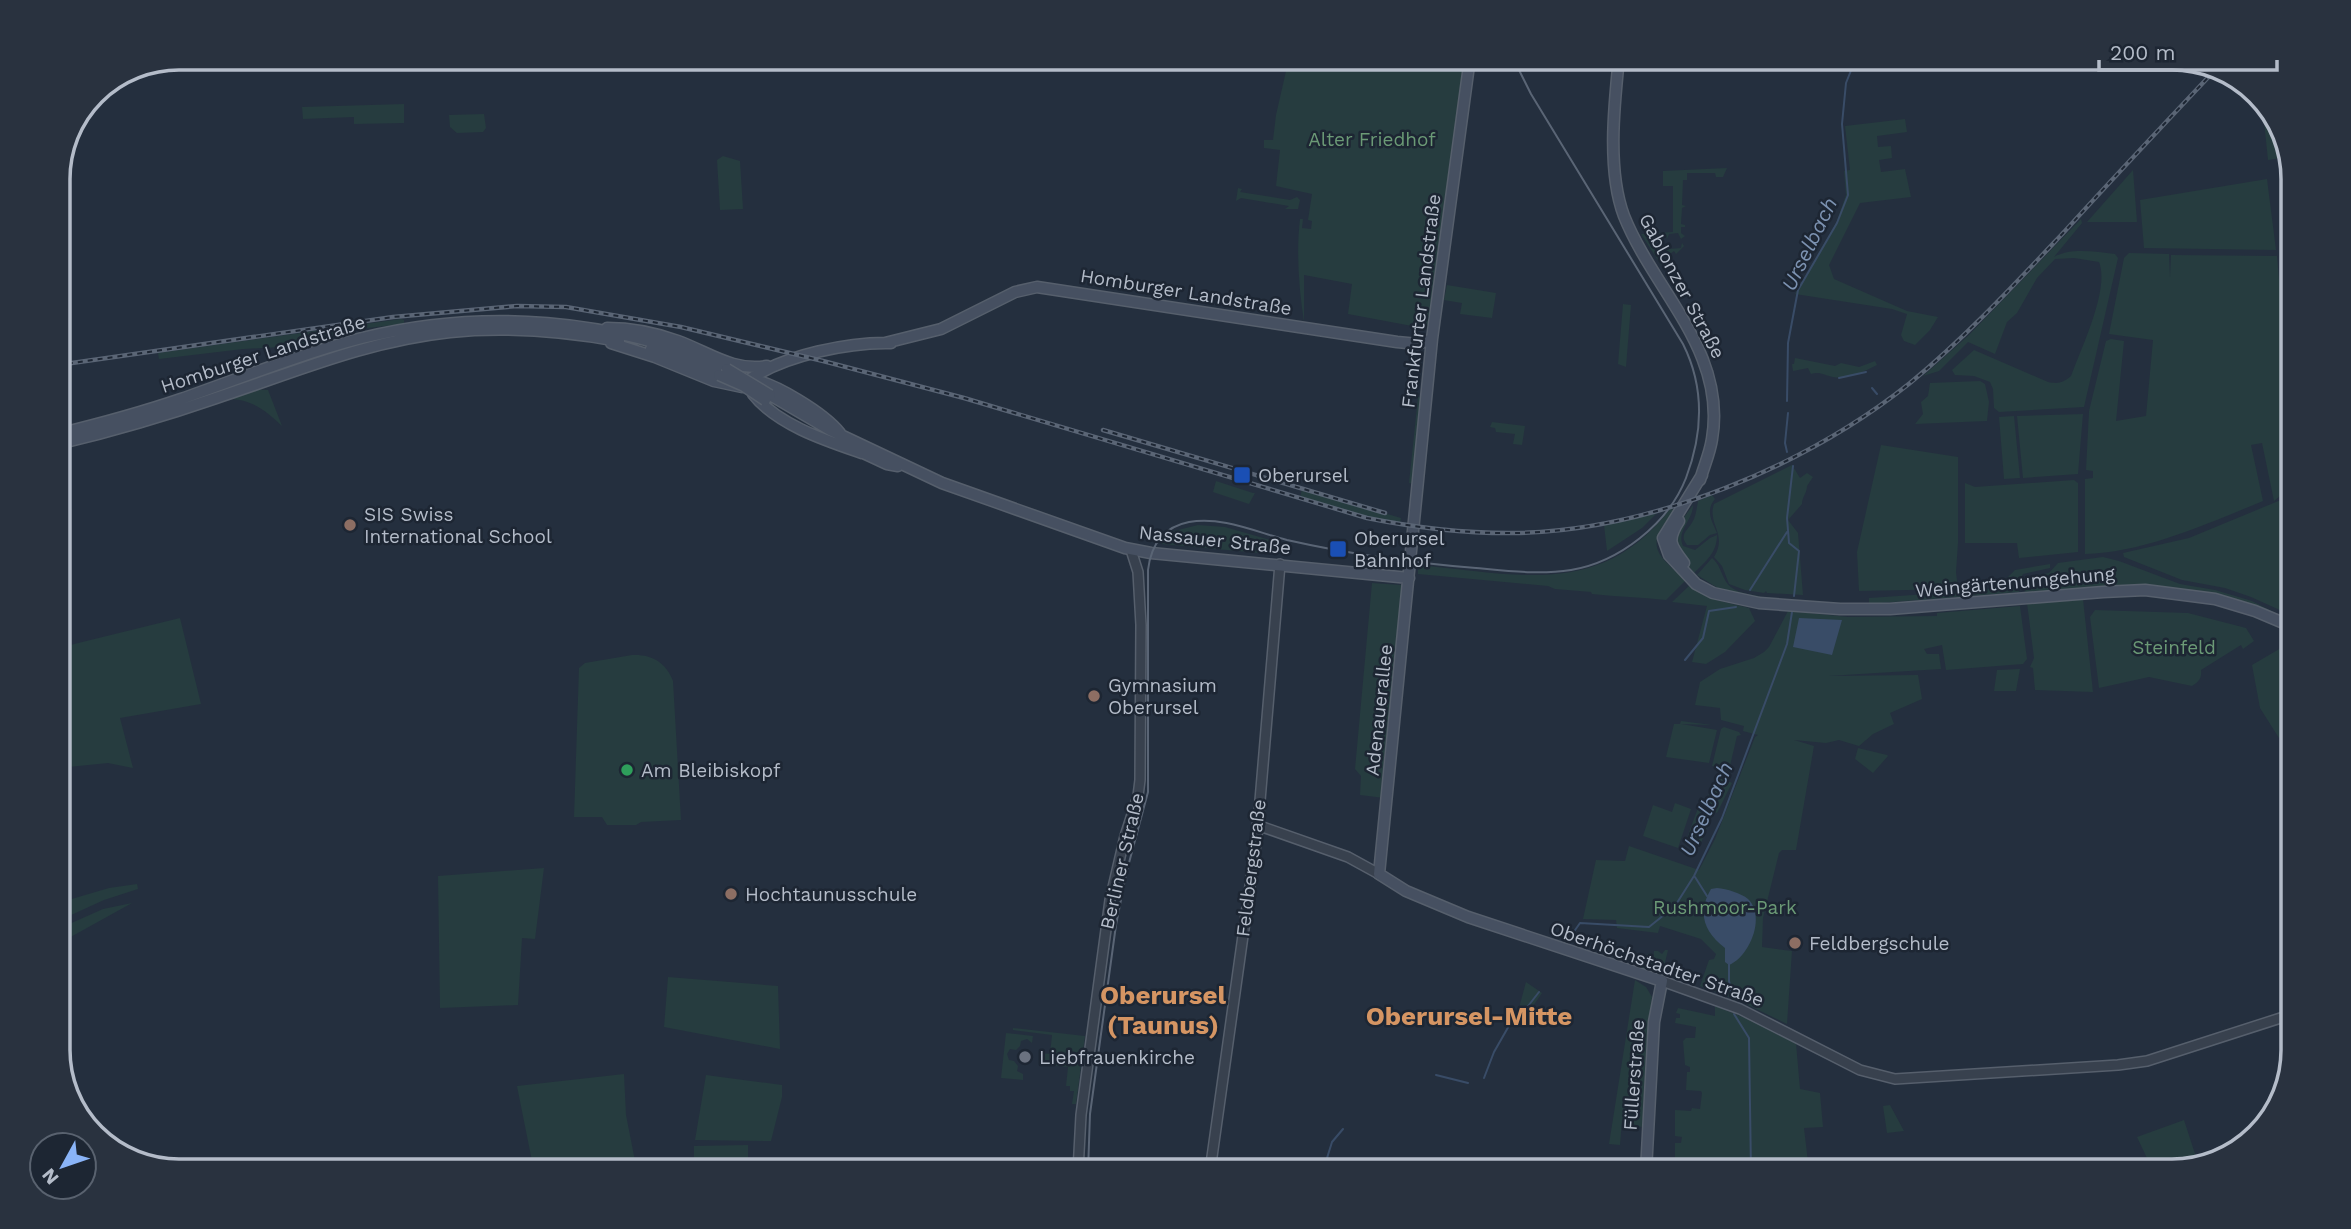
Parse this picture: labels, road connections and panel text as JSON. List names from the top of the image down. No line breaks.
{"streets":{"main road":["Gablonzer Straße","Homburger Landstraße","Frankfurter Landstraße","Nassauer Straße","Weingärtenumgehung","Adenauerallee","Oberhöchstadter Straße","Füllerstraße"],"street":["Berliner Straße","Feldbergstraße"]},"crossings":[["Gablonzer Straße","Weingärtenumgehung"],["Homburger Landstraße","Frankfurter Landstraße"],["Homburger Landstraße","Nassauer Straße"],["Frankfurter Landstraße","Adenauerallee"],["Nassauer Straße","Adenauerallee"],["Nassauer Straße","Berliner Straße"],["Nassauer Straße","Feldbergstraße"],["Adenauerallee","Oberhöchstadter Straße"],["Oberhöchstadter Straße","Füllerstraße"]],"districts":["Oberursel (Taunus)","Oberursel-Mitte"],"water":["Urselbach"],"parks":["Alter Friedhof","Steinfeld","Rushmoor-Park"],"places":{"transit":["Oberursel","Oberursel Bahnhof"],"other":["SIS Swiss International School","Gymnasium Oberursel","Am Bleibiskopf","Hochtaunusschule","Feldbergschule","Liebfrauenkirche"]},"scale_bar":"200 m","north":"bottom left"}
